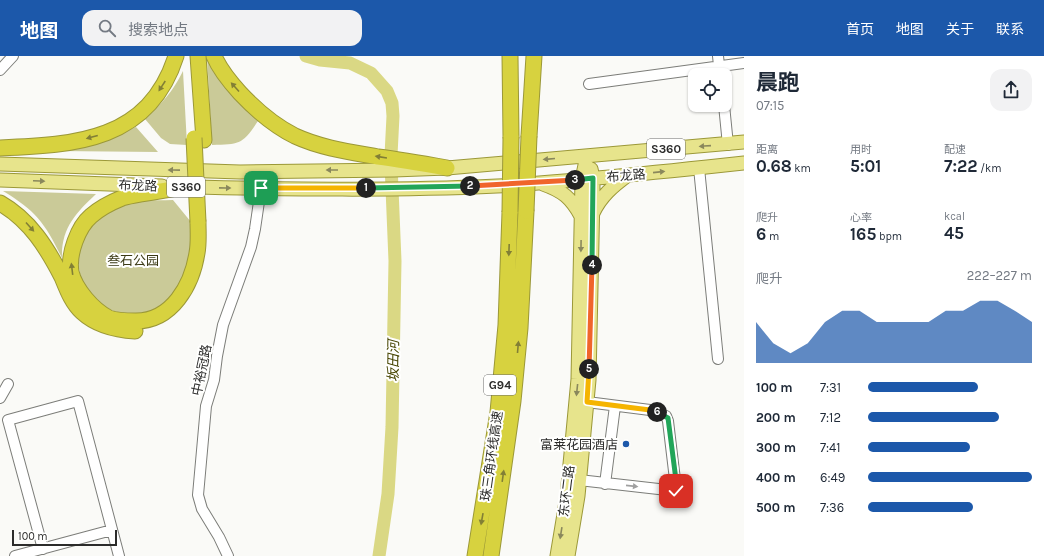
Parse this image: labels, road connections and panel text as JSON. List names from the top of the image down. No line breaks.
{"streets":{"highway":["G94","珠三角环线高速"],"main road":["S360","布龙路","东环二路"],"street":["中裕冠路"]},"crossings":[["布龙路","中裕冠路"],["布龙路","东环二路"],["G94","珠三角环线高速"]],"water":["坂田河"],"parks":["叁石公园"],"places":["富莱花园酒店"],"scale_bar":"100 m","page":{"header":"地图","search":"搜索地点","nav":["首页","地图","关于","联系"],"heading":["晨跑","07:15"],"stats":[["距离","0.68 km"],["用时","5:01"],["配速","7:22 /km"],["爬升","6 m"],["心率","165 bpm"],["kcal","45"]],"pins":["3","2","1","4","5","6"],"chart":["爬升","222–227 m"],"list":[{"name":"100 m","note":"7:31"},{"name":"200 m","note":"7:12"},{"name":"300 m","note":"7:41"},{"name":"400 m","note":"6:49"},{"name":"500 m","note":"7:36"}],"scale":"100 m"}}
